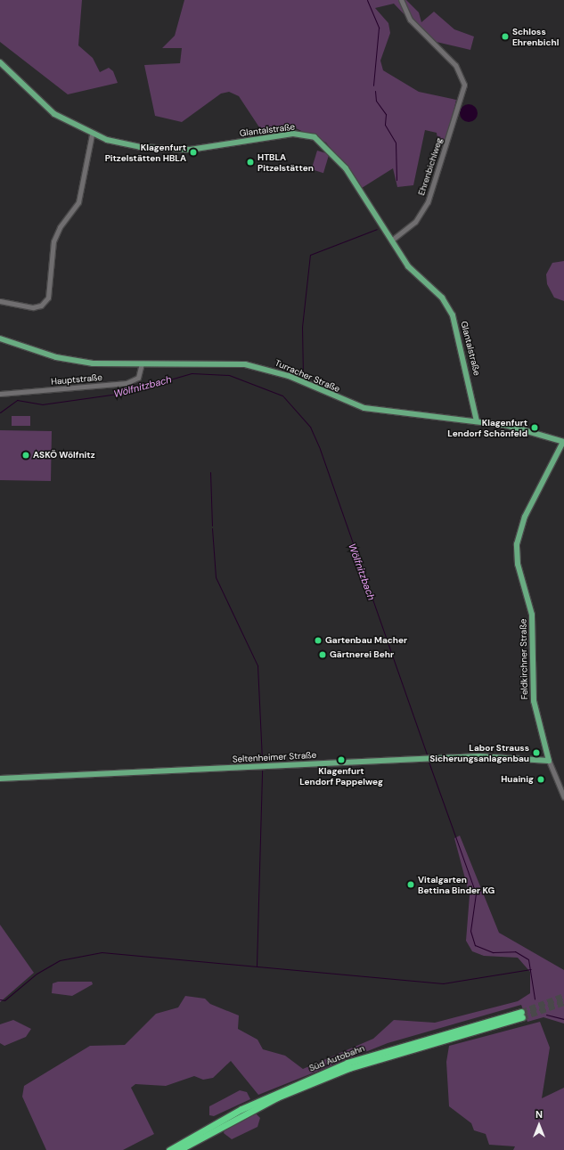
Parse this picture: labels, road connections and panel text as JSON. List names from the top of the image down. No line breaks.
{"streets":{"highway":["Süd Autobahn"],"main road":["Glantalstraße","Turracher Straße","Feldkirchner Straße","Seltenheimer Straße"],"street":["Ehrenbichlweg","Hauptstraße"]},"crossings":[["Glantalstraße","Ehrenbichlweg"],["Glantalstraße","Turracher Straße"],["Turracher Straße","Hauptstraße"],["Turracher Straße","Feldkirchner Straße"],["Feldkirchner Straße","Seltenheimer Straße"]],"water":["Wölfnitzbach"],"places":["Schloss Ehrenbichl","Klagenfurt Pitzelstätten HBLA","HTBLA Pitzelstätten","Klagenfurt Lendorf Schönfeld","ASKÖ Wölfnitz","Gartenbau Macher","Gärtnerei Behr","Labor Strauss Sicherungsanlagenbau","Klagenfurt Lendorf Pappelweg","Huainig","Vitalgarten Bettina Binder KG"],"north":"top"}
